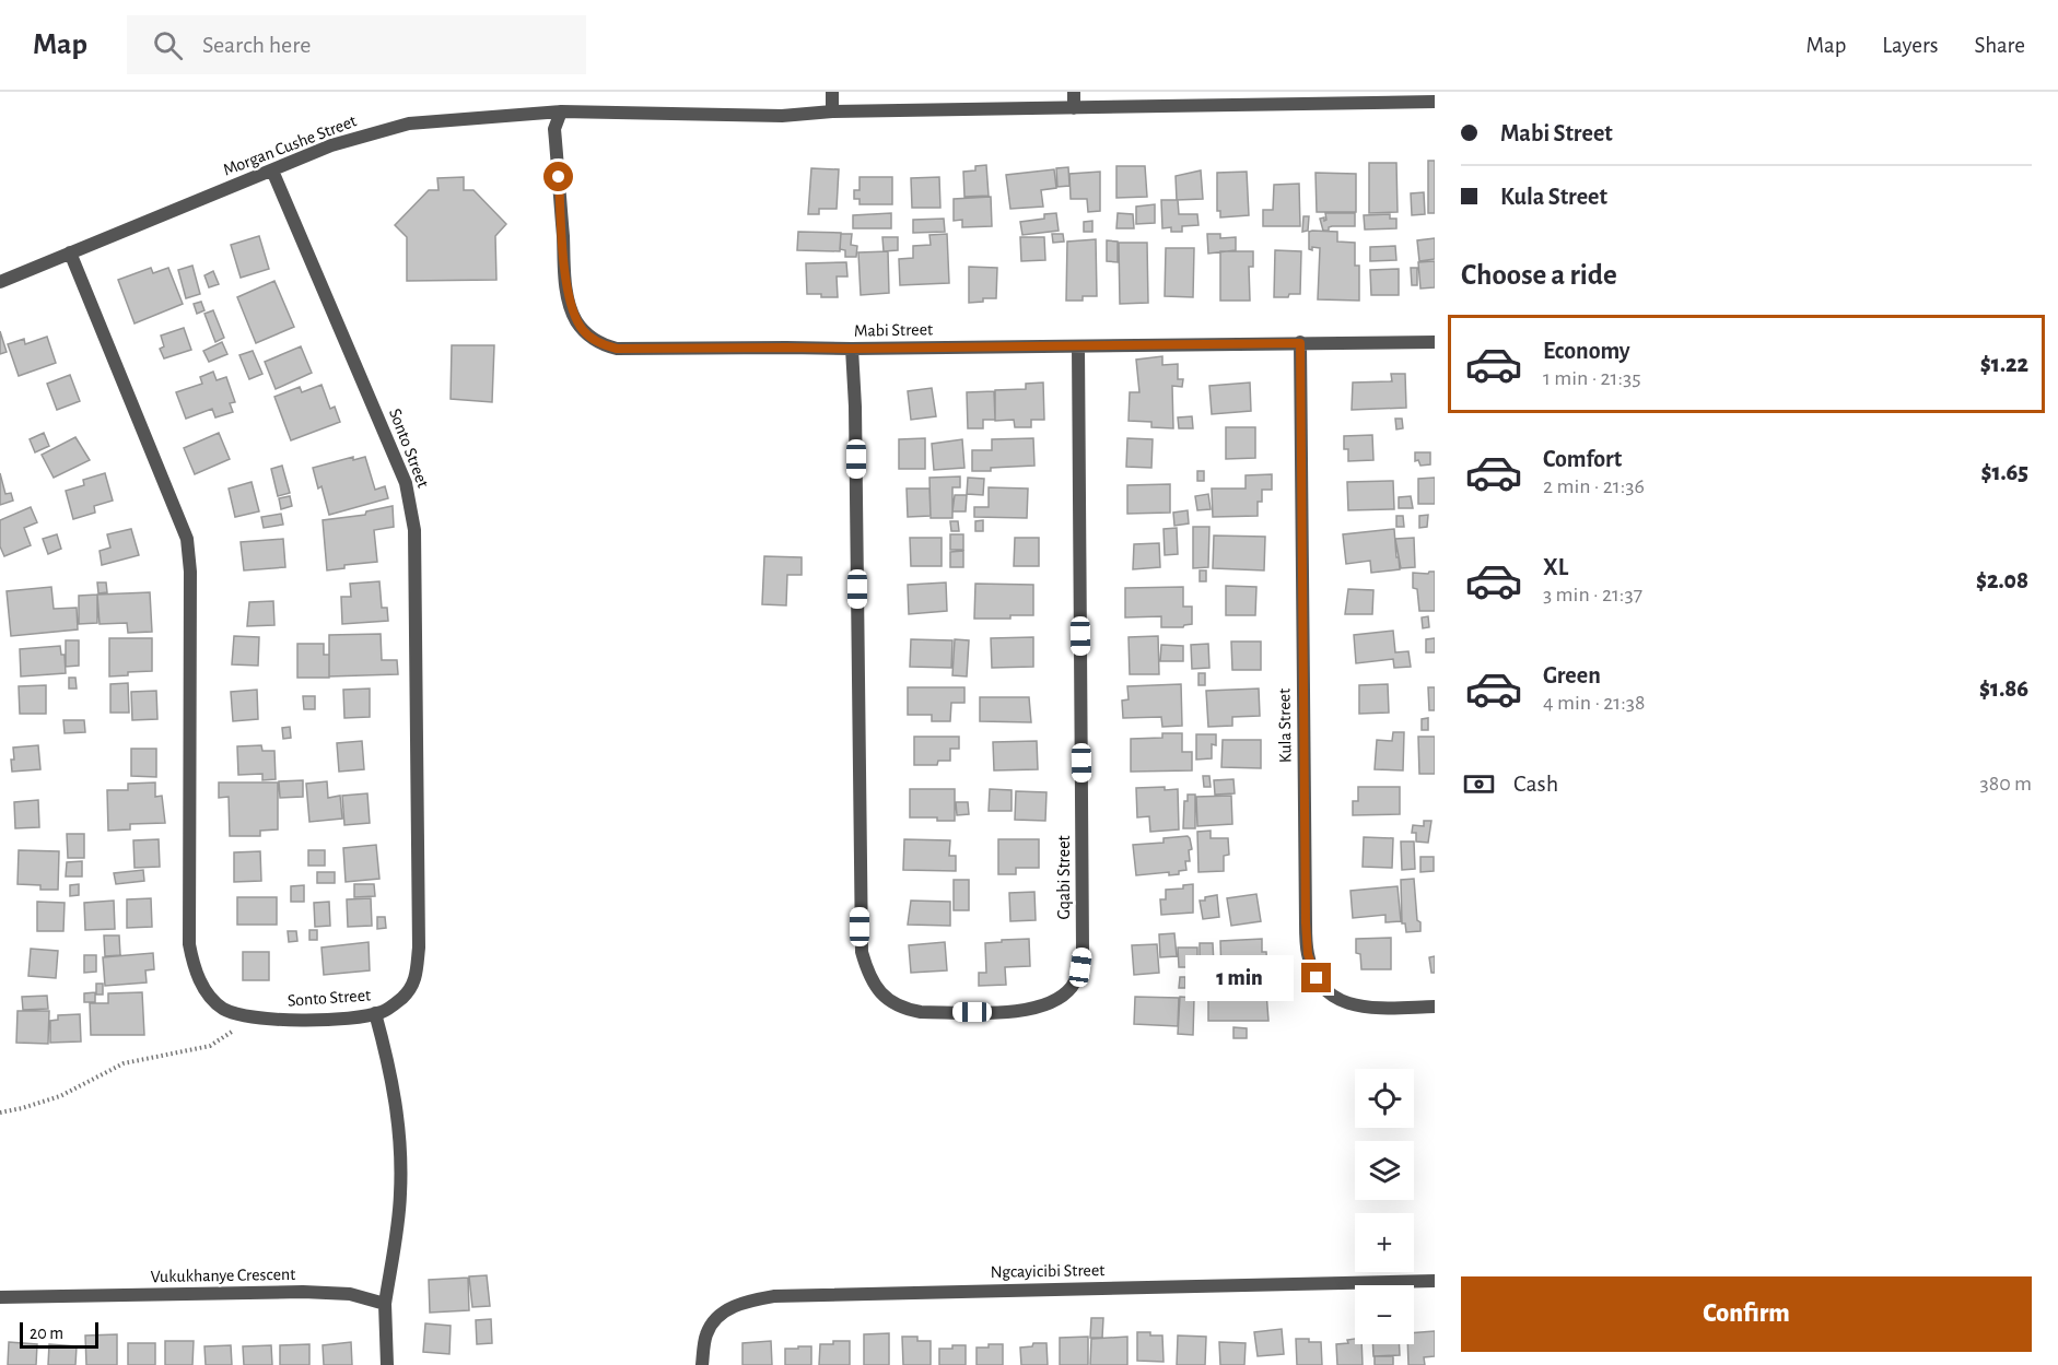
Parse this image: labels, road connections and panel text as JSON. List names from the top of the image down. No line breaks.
{"streets":{"street":["Morgan Cushe Street","Mabi Street","Sonto Street","Kula Street","Gqabi Street","Ngcayicibi Street","Vukukhanye Crescent"]},"crossings":[["Morgan Cushe Street","Mabi Street"],["Morgan Cushe Street","Sonto Street"],["Mabi Street","Kula Street"],["Mabi Street","Gqabi Street"]],"scale_bar":"20 m","page":{"header":"Map","search":"Search here","nav":["Map","Layers","Share"],"banner":["Mabi Street","Kula Street"],"heading":"Choose a ride","list":[{"name":"Economy","note":"1 min · 21:35","value":"$1.22"},{"name":"Comfort","note":"2 min · 21:36","value":"$1.65"},{"name":"XL","note":"3 min · 21:37","value":"$2.08"},{"name":"Green","note":"4 min · 21:38","value":"$1.86"}],"pay":["Cash","380 m"],"bubble":"1 min","map_buttons":["+","−"],"buttons":"Confirm","scale":"20 m"}}
